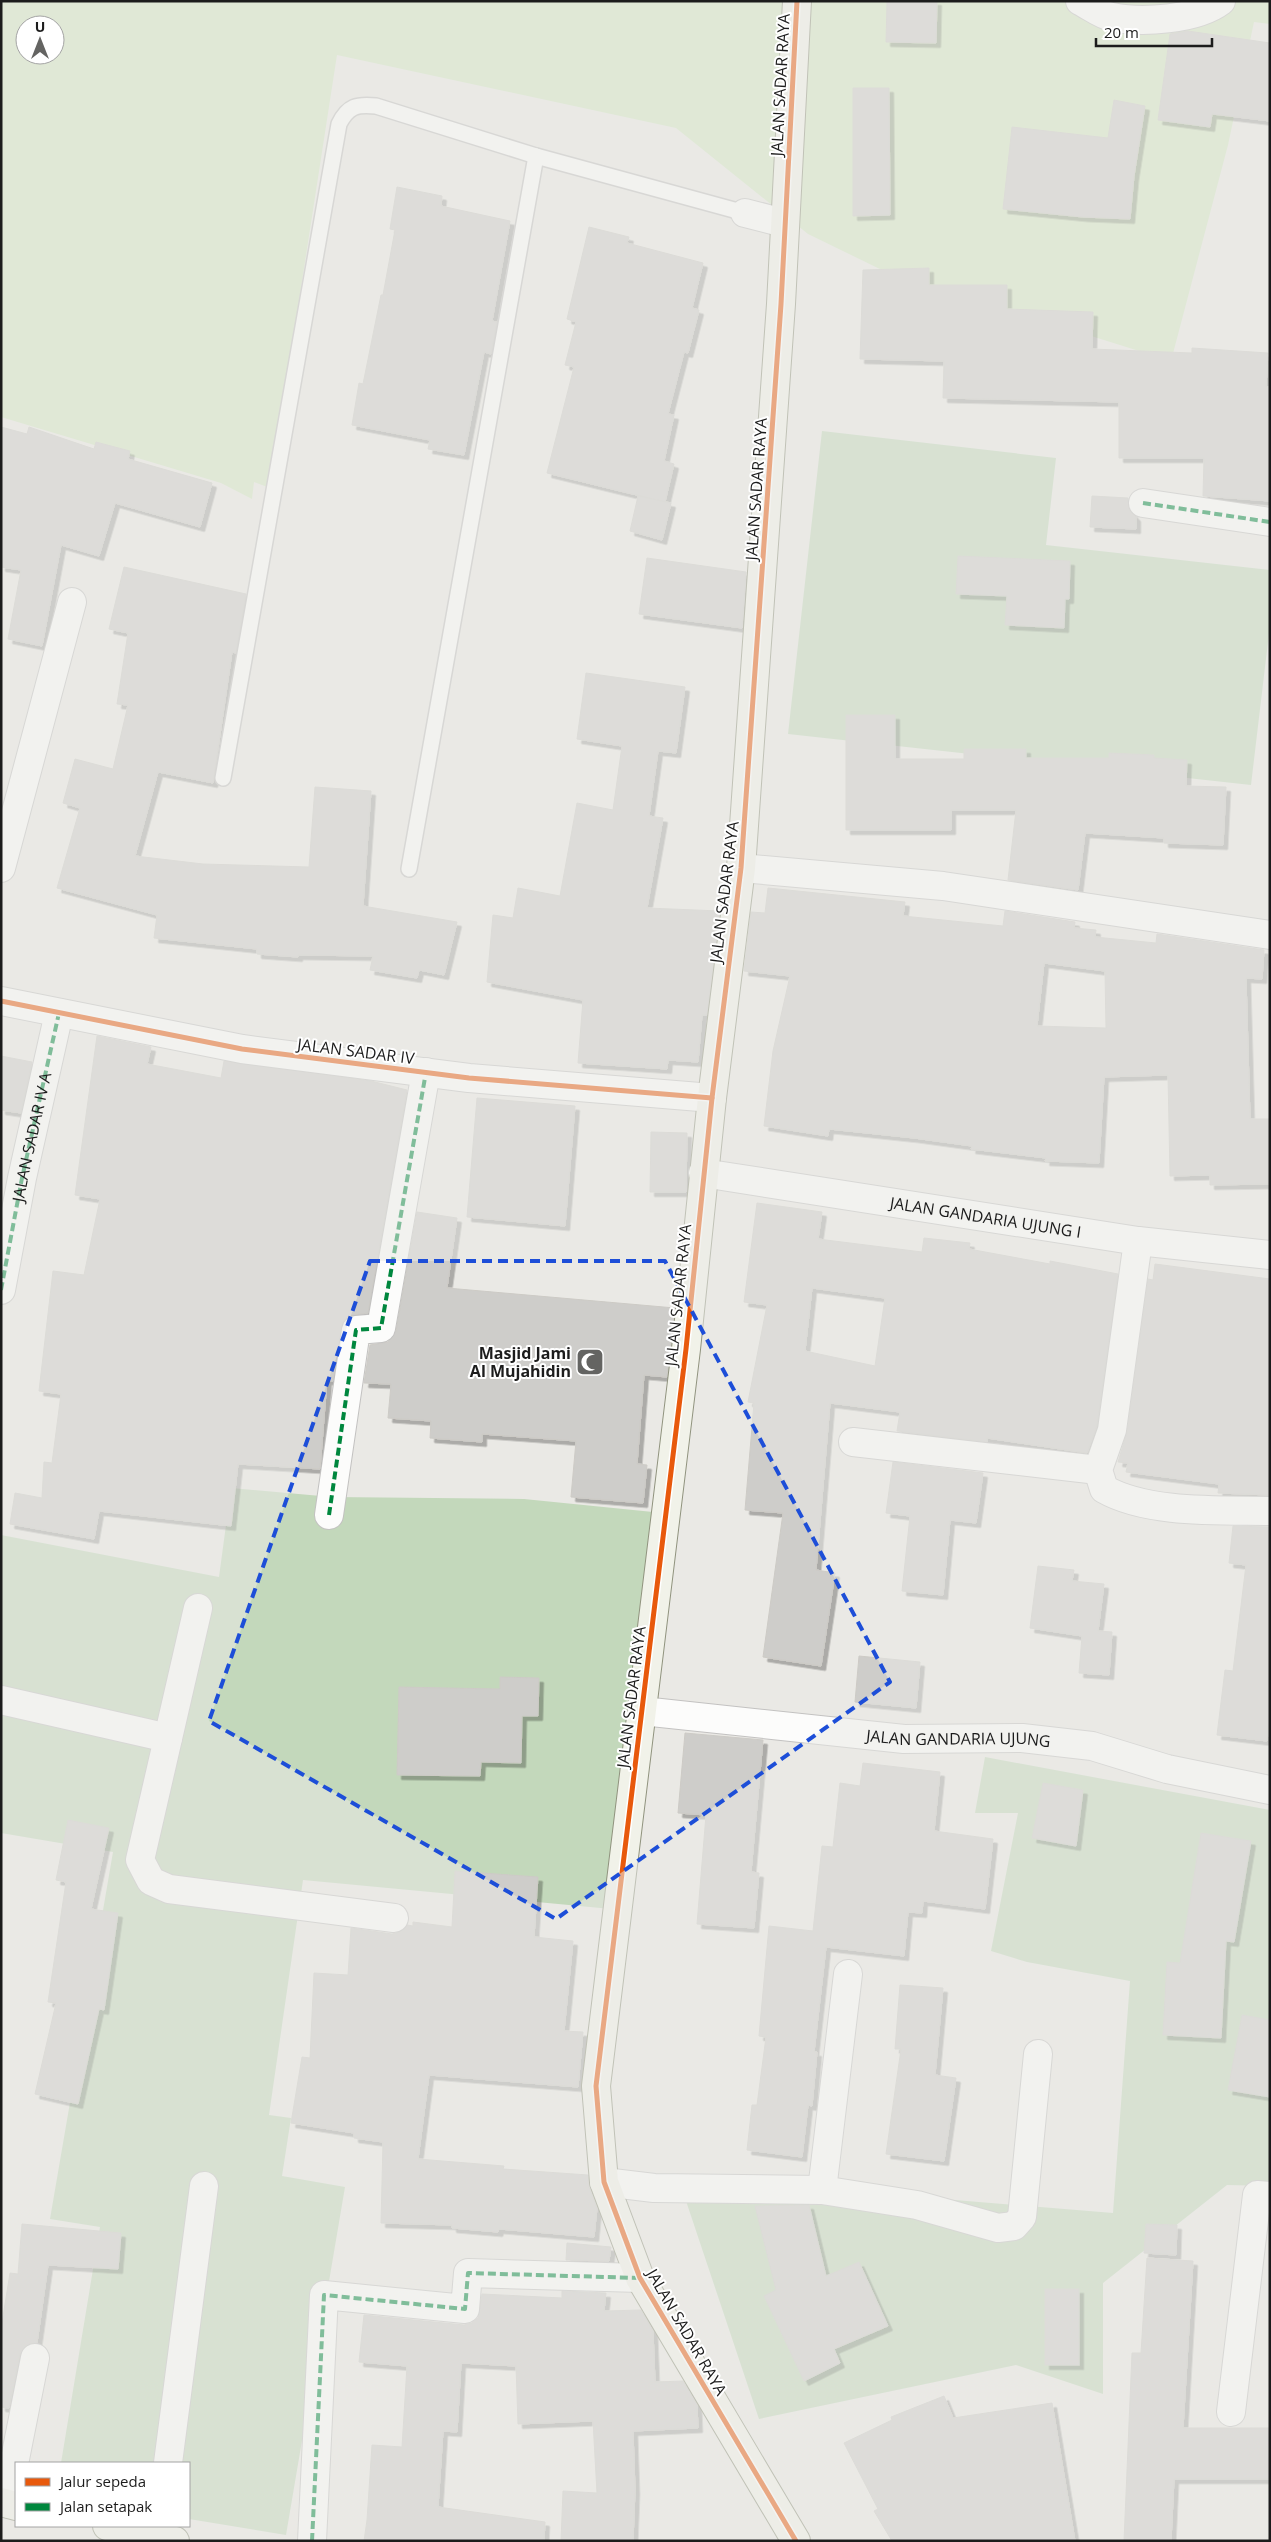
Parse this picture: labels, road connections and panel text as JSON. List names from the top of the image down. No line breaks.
{"streets":{"street":["JALAN SADAR RAYA","JALAN SADAR IV","JALAN SADAR IV A","JALAN GANDARIA UJUNG I","JALAN GANDARIA UJUNG"]},"crossings":[["JALAN SADAR RAYA","JALAN SADAR IV"],["JALAN SADAR RAYA","JALAN GANDARIA UJUNG I"],["JALAN SADAR RAYA","JALAN GANDARIA UJUNG"],["JALAN SADAR IV","JALAN SADAR IV A"]],"places":{"mosque":["Masjid Jami Al Mujahidin"]},"legend":["Jalur sepeda","Jalan setapak"],"scale_bar":"20 m","north":"top"}
